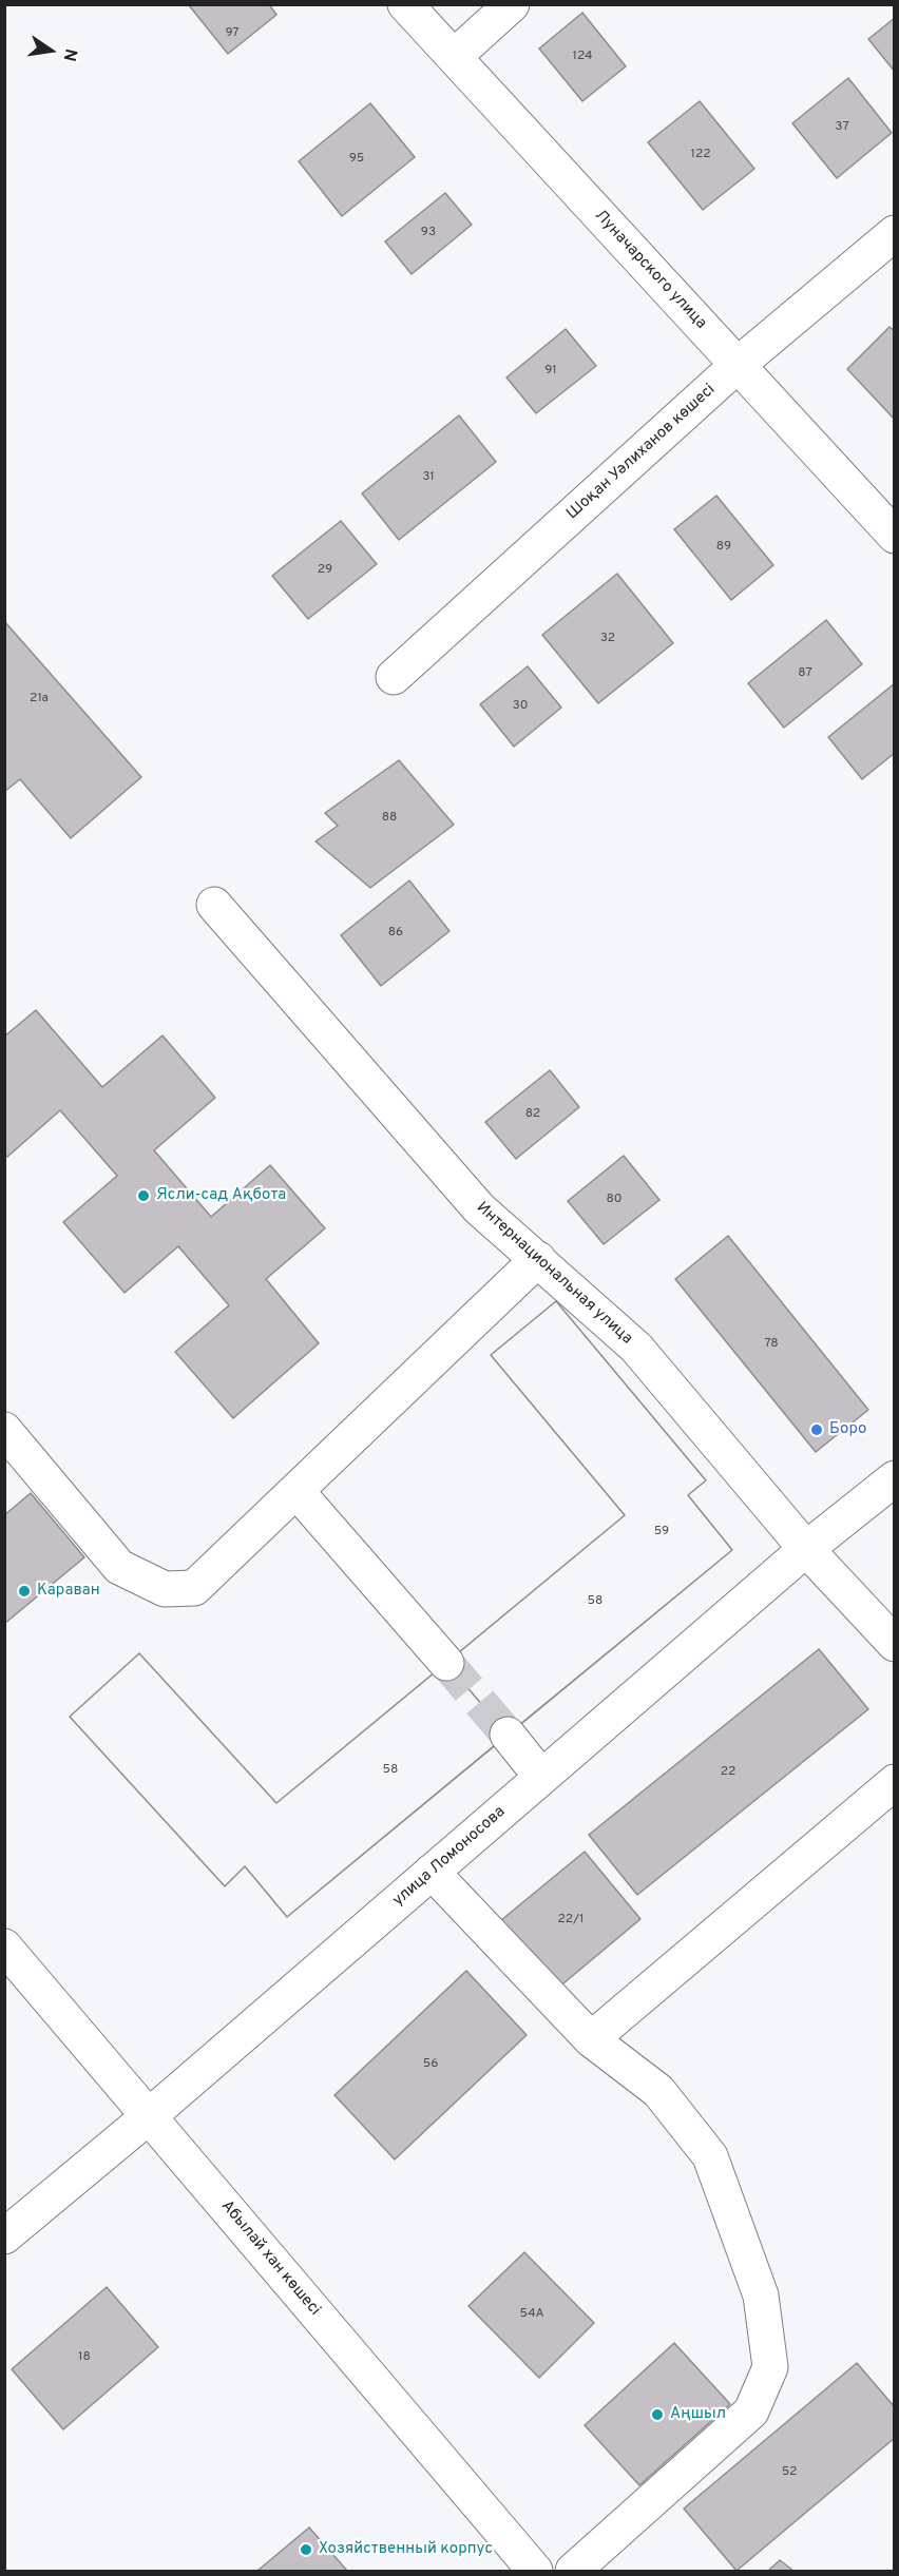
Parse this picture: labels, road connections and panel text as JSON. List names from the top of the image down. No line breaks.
{"streets":{"street":["Луначарского улица","Шоқан Уәлиханов көшесі","Интернациональная улица","улица Ломоносова","Абылай хан көшесі"]},"crossings":[["Луначарского улица","Шоқан Уәлиханов көшесі"],["Интернациональная улица","улица Ломоносова"],["улица Ломоносова","Абылай хан көшесі"]],"places":["Ясли-сад Ақбота","Боро","Караван","Аңшыл","Хозяйственный корпус"],"house_numbers":["97","124","37","122","95","93","91","31","89","29","32","87","21а","30","88","86","82","80","78","59","58","58","22","22/1","56","54А","18","52"],"north":"right"}
